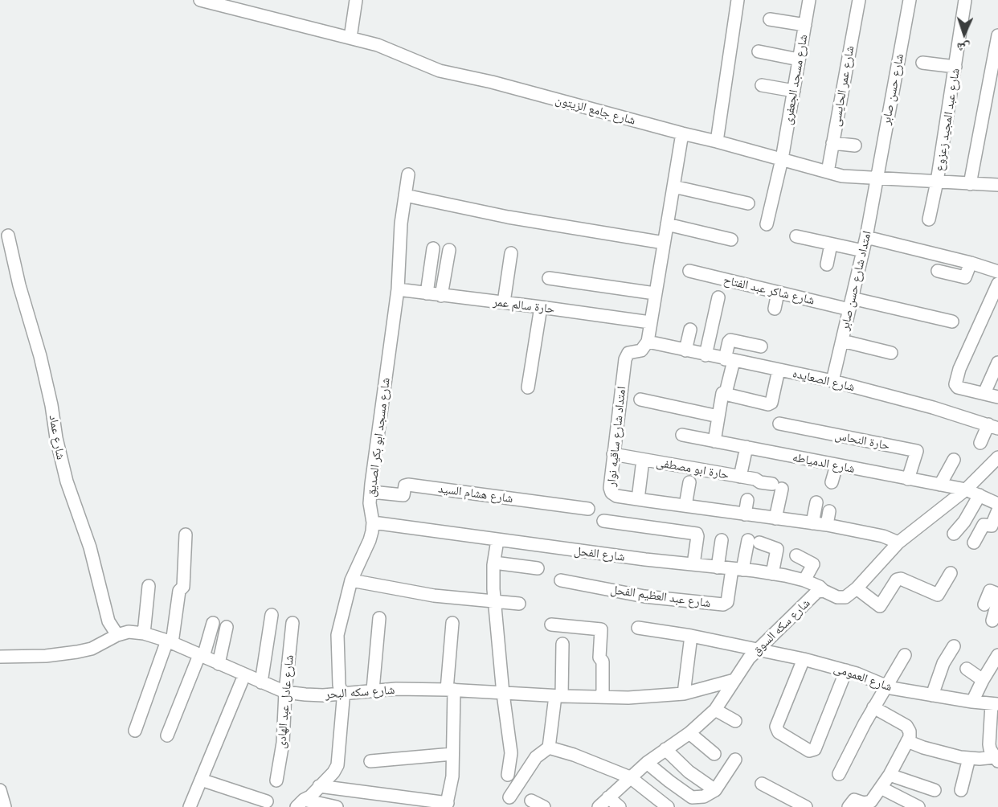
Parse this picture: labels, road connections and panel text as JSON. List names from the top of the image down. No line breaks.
{"streets":{"street":["شارع مسجد الجعفرى","شارع عمر الحايسى","شارع حسن صابر","شارع جامع الزيتون","شارع عبد المجيد زعزوع","امتداد شارع حسن صابر","شارع شاكر عبد الفتاح","حارة سالم عمر","شارع الصعايده","امتداد شارع ساقيه نوار","شارع عماد","شارع مسجد ابو بكر الصديق","حارة النحاس","شارع الدمياطه","حارة ابو مصطفى","شارع هشام السيد","شارع الفحل","شارع عبد العظيم الفحل","شارع سكه السوق","شارع العمومى","شارع سكه البحر","شارع عادل عبد الهادى"]},"crossings":[["شارع مسجد الجعفرى","شارع جامع الزيتون"],["شارع عمر الحايسى","شارع جامع الزيتون"],["شارع حسن صابر","شارع جامع الزيتون"],["شارع حسن صابر","امتداد شارع حسن صابر"],["شارع جامع الزيتون","شارع عبد المجيد زعزوع"],["شارع جامع الزيتون","امتداد شارع حسن صابر"],["امتداد شارع حسن صابر","شارع شاكر عبد الفتاح"],["امتداد شارع حسن صابر","شارع الصعايده"],["حارة سالم عمر","شارع مسجد ابو بكر الصديق"],["شارع الصعايده","امتداد شارع ساقيه نوار"],["امتداد شارع ساقيه نوار","حارة ابو مصطفى"],["شارع عماد","شارع سكه البحر"],["شارع مسجد ابو بكر الصديق","شارع هشام السيد"],["شارع مسجد ابو بكر الصديق","شارع الفحل"],["شارع مسجد ابو بكر الصديق","شارع سكه البحر"],["حارة النحاس","شارع الدمياطه"],["شارع الفحل","شارع عبد العظيم الفحل"],["شارع الفحل","شارع سكه السوق"],["شارع سكه السوق","شارع العمومى"],["شارع سكه السوق","شارع سكه البحر"],["شارع سكه البحر","شارع عادل عبد الهادى"]],"north":"bottom"}
